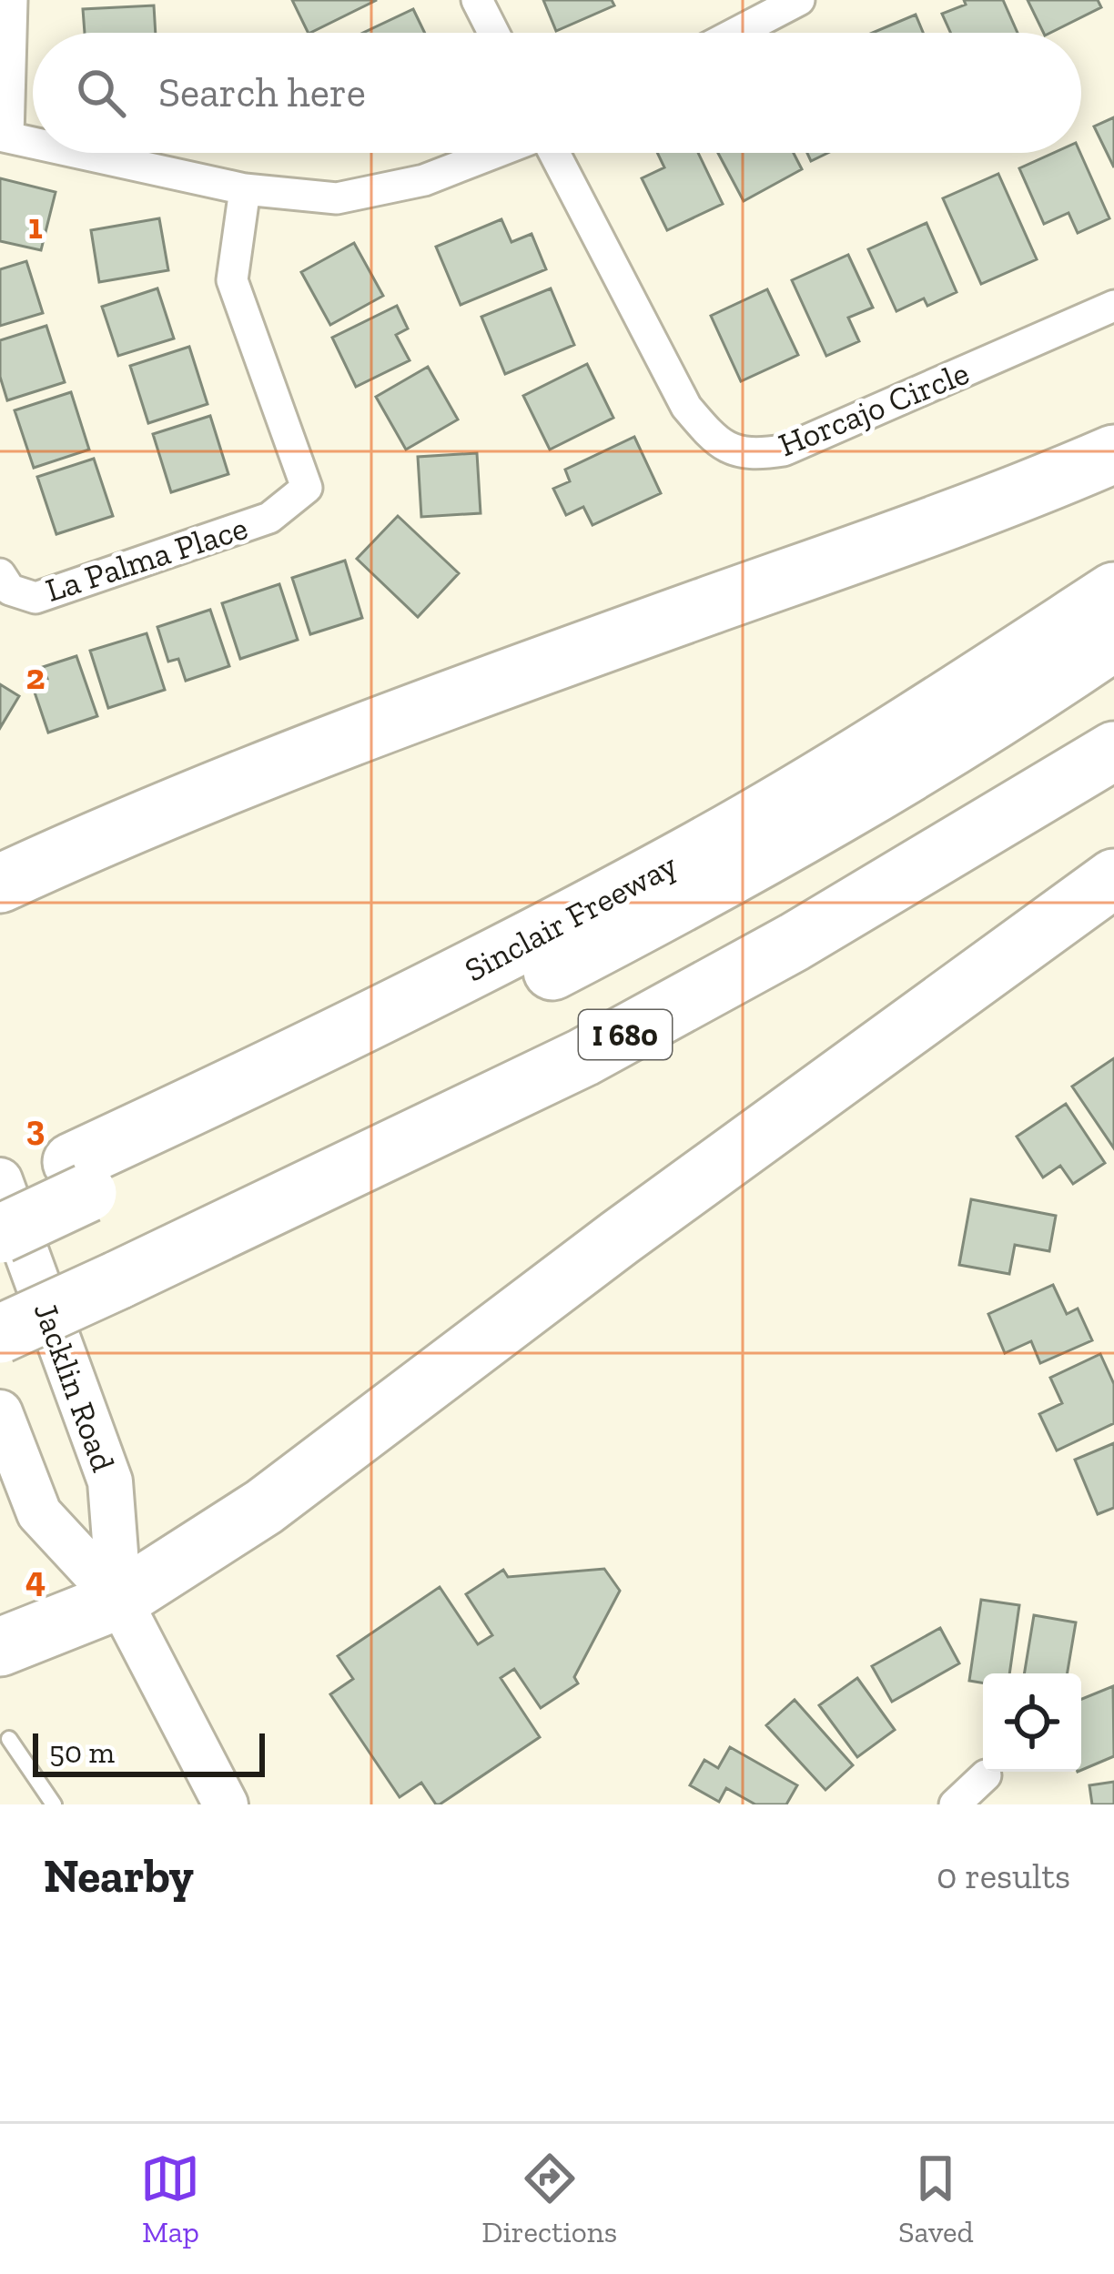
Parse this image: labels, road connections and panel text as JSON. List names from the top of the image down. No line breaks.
{"streets":{"highway":["Sinclair Freeway","I 680"],"main road":["Jacklin Road"],"street":["Horcajo Circle","La Palma Place"]},"crossings":[["Sinclair Freeway","I 680"]],"scale_bar":"50 m","page":{"search":"Search here","scale":"50 m","heading":["Nearby","0 results"],"nav":["Map","Directions","Saved"]},"grid":{"rows":["1","2","3","4"]}}
